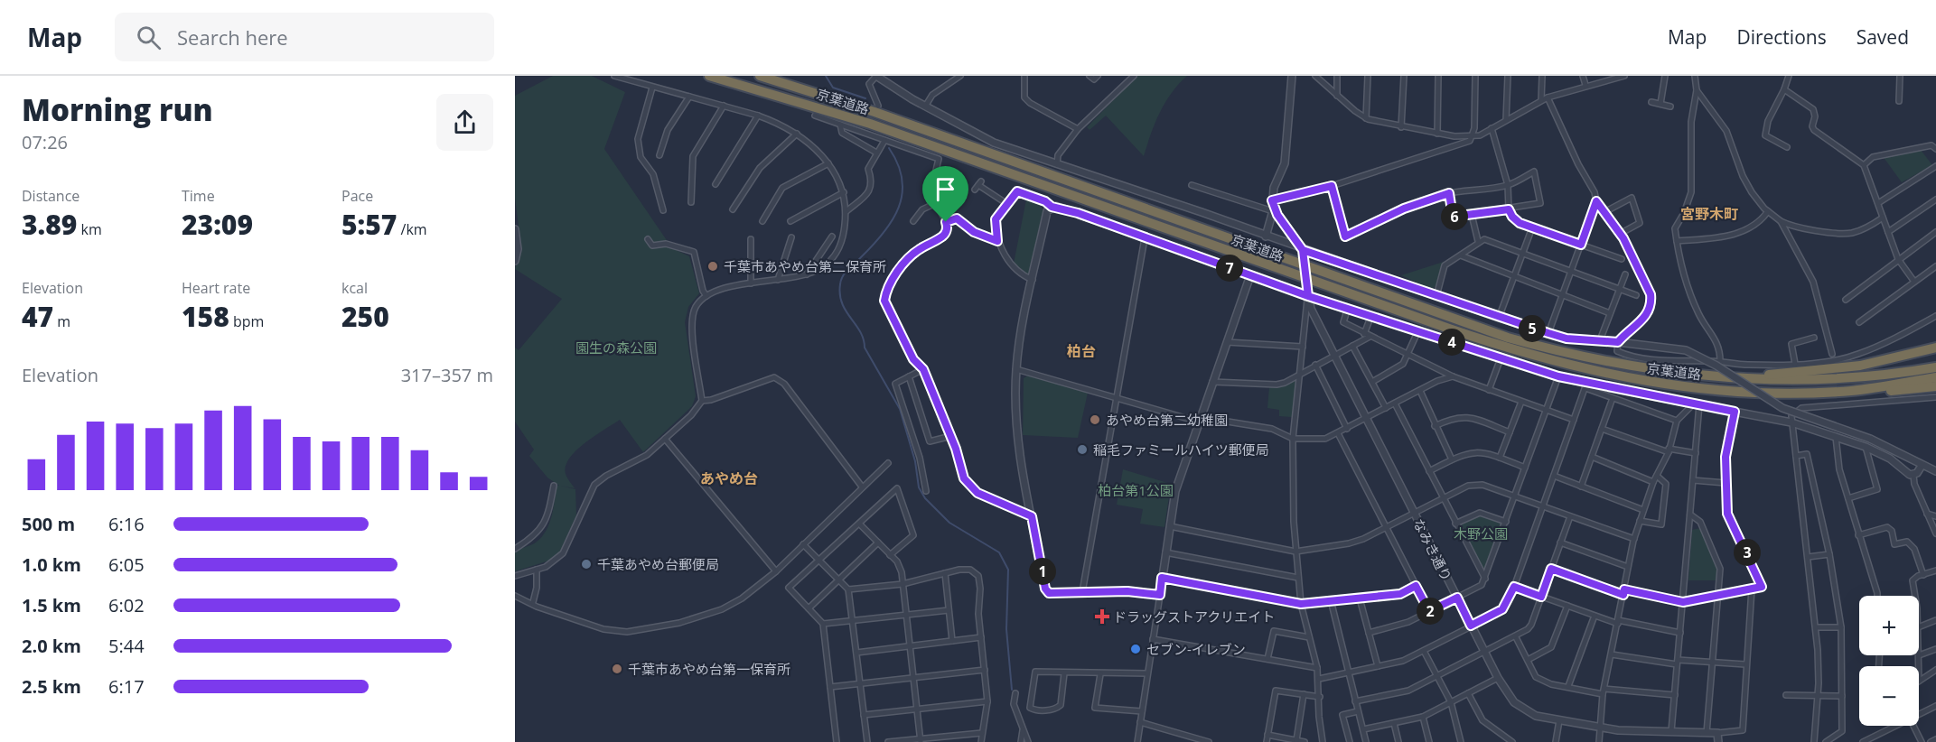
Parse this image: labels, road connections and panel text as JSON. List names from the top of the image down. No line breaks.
{"streets":{"highway":["京葉道路"],"street":["なみき通り"]},"districts":["宮野木町","柏台","あやめ台"],"parks":["園生の森公園","柏台第1公園","木野公園"],"places":{"other":["千葉市あやめ台第二保育所","あやめ台第二幼稚園","稲毛ファミールハイツ郵便局","千葉あやめ台郵便局","セブン-イレブン","千葉市あやめ台第一保育所"],"health":["ドラッグストアクリエイト"]},"page":{"header":"Map","search":"Search here","nav":["Map","Directions","Saved"],"heading":["Morning run","07:26"],"stats":[["Distance","3.89 km"],["Time","23:09"],["Pace","5:57 /km"],["Elevation","47 m"],["Heart rate","158 bpm"],["kcal","250"]],"pins":["6","7","5","4","3","1","2"],"chart":["Elevation","317–357 m"],"list":[{"name":"500 m","note":"6:16"},{"name":"1.0 km","note":"6:05"},{"name":"1.5 km","note":"6:02"},{"name":"2.0 km","note":"5:44"},{"name":"2.5 km","note":"6:17"}],"map_buttons":["+","−"]}}
